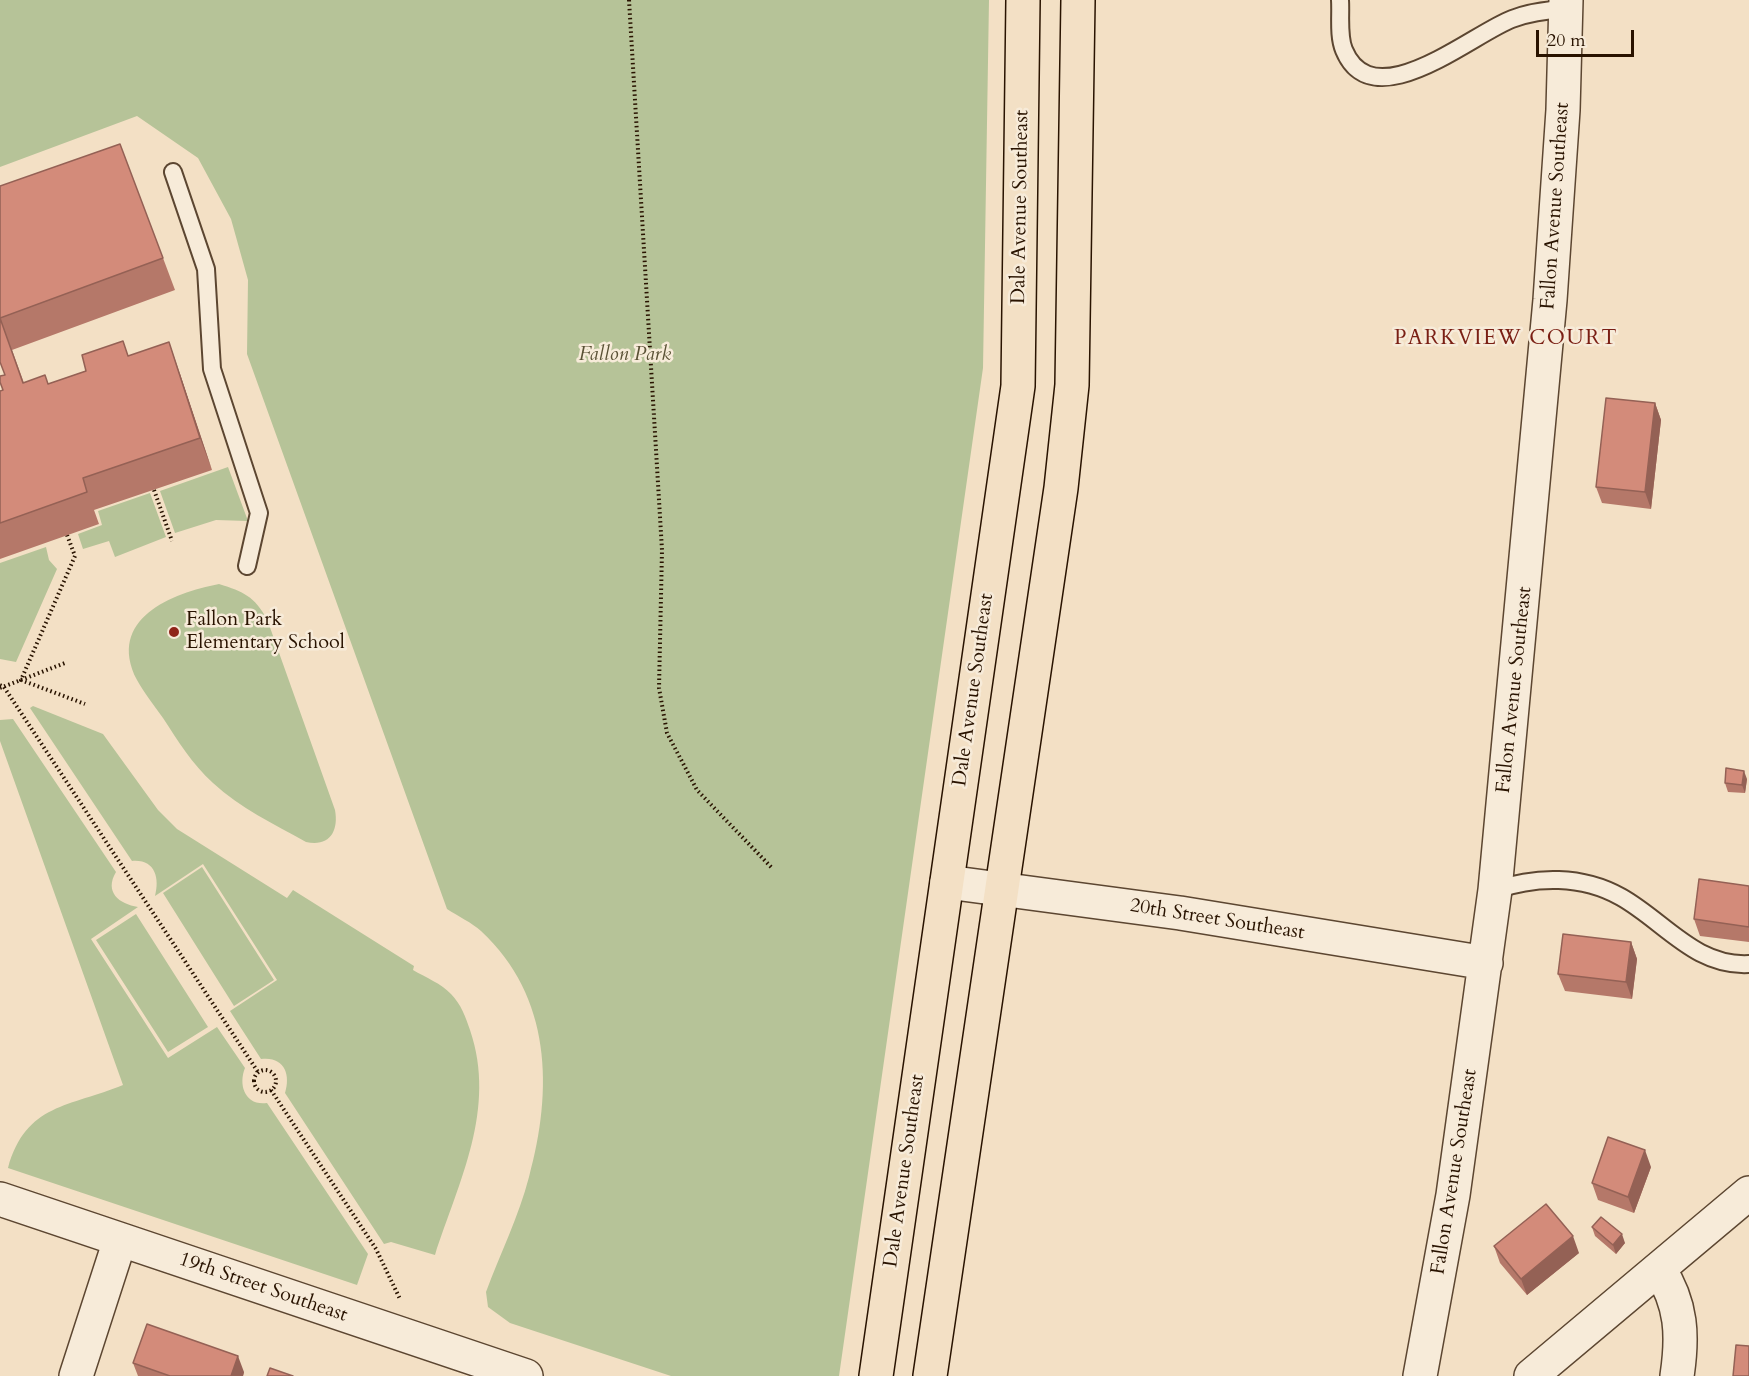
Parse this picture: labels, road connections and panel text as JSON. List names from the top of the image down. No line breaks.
{"streets":{"main road":["Dale Avenue Southeast"],"street":["Fallon Avenue Southeast","20th Street Southeast","19th Street Southeast"]},"crossings":[["Fallon Avenue Southeast","20th Street Southeast"],["Dale Avenue Southeast","20th Street Southeast"]],"districts":["PARKVIEW COURT"],"parks":["Fallon Park"],"places":["Fallon Park Elementary School"],"scale_bar":"20 m"}
